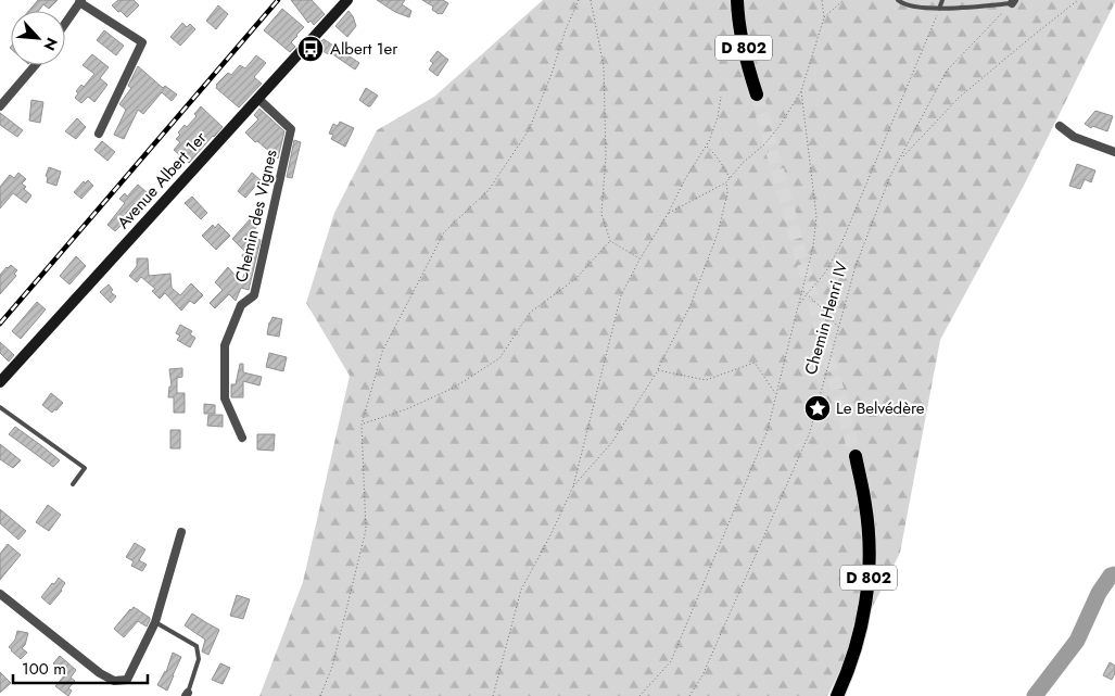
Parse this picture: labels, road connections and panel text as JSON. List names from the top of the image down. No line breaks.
{"streets":{"main road":["D 802","Avenue Albert 1er"],"street":["Chemin des Vignes"],"path":["Chemin Henri IV"]},"crossings":[["Avenue Albert 1er","Chemin des Vignes"]],"places":{"bus stop":["Albert 1er"],"place":["Le Belvédère"]},"scale_bar":"100 m","north":"bottom right"}
